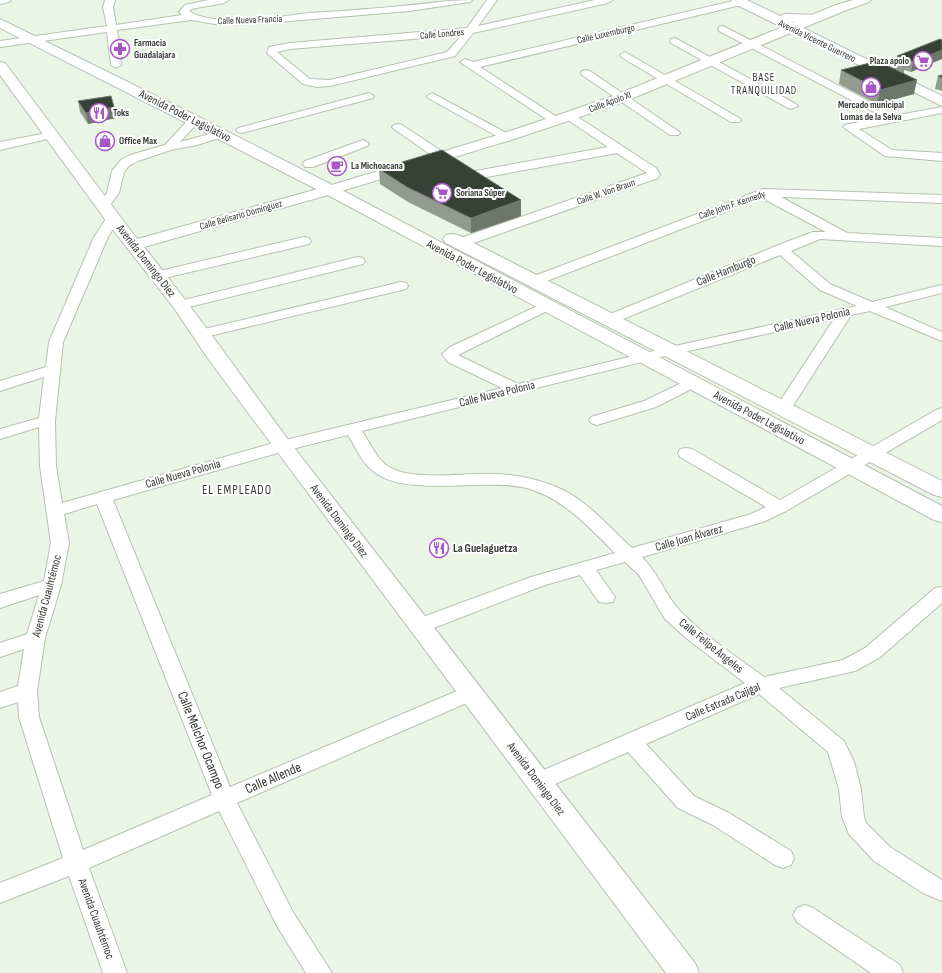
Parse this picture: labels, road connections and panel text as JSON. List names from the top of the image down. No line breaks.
{"streets":{"main road":["Avenida Vicente Guerrero","Avenida Poder Legislativo"],"street":["Calle Nueva Francia","Calle Londres","Calle Luxemburgo","Calle Apolo XI","Calle W. Von Braun","Calle John F. Kennedy","Calle Belisario Domínguez","Avenida Domingo Diez","Calle Hamburgo","Calle Nueva Polonia","Calle Juan Álvarez","Avenida Cuauhtémoc","Calle Felipe Ángeles","Calle Estrada Cajigal","Calle Melchor Ocampo","Calle Allende"]},"crossings":[["Calle Nueva Francia","Avenida Poder Legislativo"],["Calle Luxemburgo","Avenida Vicente Guerrero"],["Avenida Vicente Guerrero","Calle Apolo XI"],["Calle Apolo XI","Avenida Poder Legislativo"],["Calle Apolo XI","Calle W. Von Braun"],["Calle Apolo XI","Calle Belisario Domínguez"],["Avenida Poder Legislativo","Calle W. Von Braun"],["Avenida Poder Legislativo","Calle John F. Kennedy"],["Avenida Poder Legislativo","Calle Belisario Domínguez"],["Avenida Poder Legislativo","Calle Hamburgo"],["Avenida Poder Legislativo","Calle Nueva Polonia"],["Avenida Poder Legislativo","Calle Juan Álvarez"],["Avenida Poder Legislativo","Avenida Cuauhtémoc"],["Calle John F. Kennedy","Calle Hamburgo"],["Calle Belisario Domínguez","Avenida Domingo Diez"],["Avenida Domingo Diez","Calle Nueva Polonia"],["Avenida Domingo Diez","Calle Juan Álvarez"],["Avenida Domingo Diez","Avenida Cuauhtémoc"],["Avenida Domingo Diez","Calle Estrada Cajigal"],["Avenida Domingo Diez","Calle Allende"],["Calle Nueva Polonia","Avenida Cuauhtémoc"],["Calle Nueva Polonia","Calle Felipe Ángeles"],["Calle Nueva Polonia","Calle Melchor Ocampo"],["Calle Juan Álvarez","Calle Felipe Ángeles"],["Avenida Cuauhtémoc","Calle Allende"],["Calle Felipe Ángeles","Calle Estrada Cajigal"],["Calle Melchor Ocampo","Calle Allende"]],"districts":["BASE TRANQUILIDAD","EL EMPLEADO"],"places":{"pharmacy":["Farmacia Guadalajara"],"supermarket":["Plaza apolo","Soriana Súper"],"shop":["Mercado municipal Lomas de la Selva","Office Max"],"restaurant":["Toks","La Guelaguetza"],"cafe":["La Michoacana"]}}
